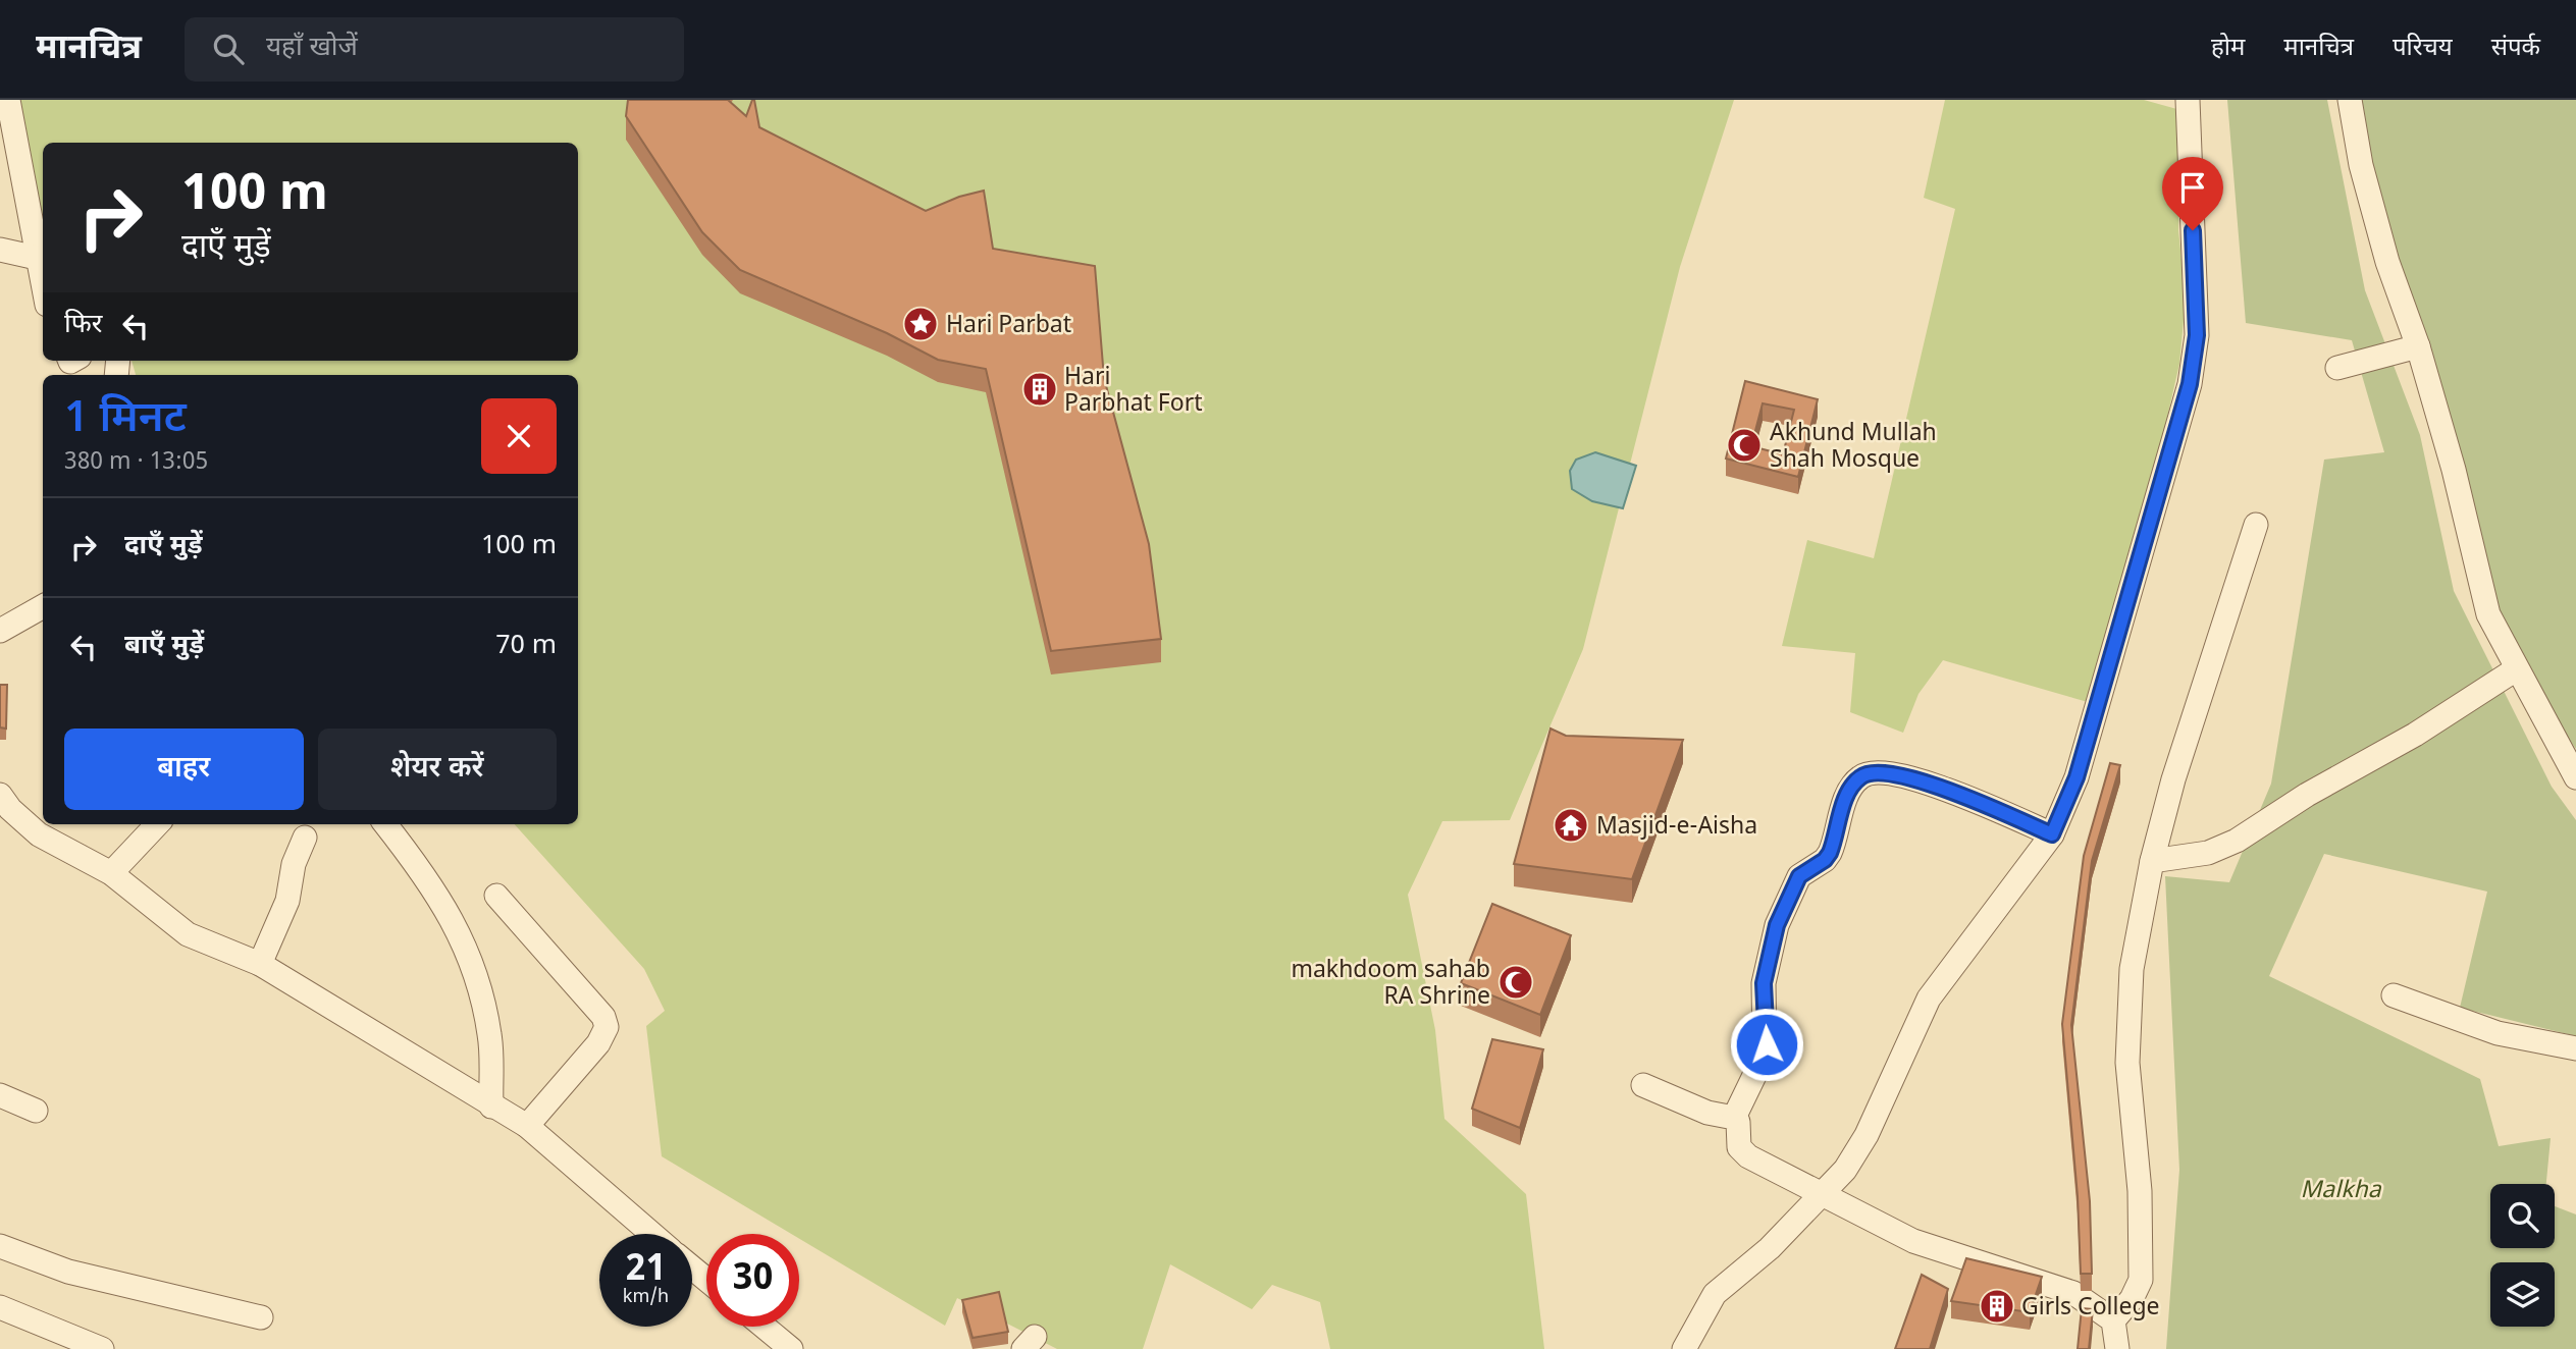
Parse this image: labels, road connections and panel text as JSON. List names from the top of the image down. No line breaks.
{"parks":["Malkha"],"places":{"place":["Hari Parbat"],"building":["Hari Parbhat Fort","Girls College"],"mosque":["Akhund Mullah Shah Mosque","makhdoom sahab RA Shrine"],"temple":["Masjid-e-Aisha"]},"page":{"header":"मानचित्र","search":"यहाँ खोजें","nav":["होम","मानचित्र","परिचय","संपर्क"],"turn":["100 m","दाएँ मुड़ें"],"then":"फिर","heading":["1 मिनट","380 m · 13:05"],"list":[{"name":"दाएँ मुड़ें","value":"100 m"},{"name":"बाएँ मुड़ें","value":"70 m"}],"buttons":["बाहर","शेयर करें"],"speed":"21 km/h","limit":"30"}}
